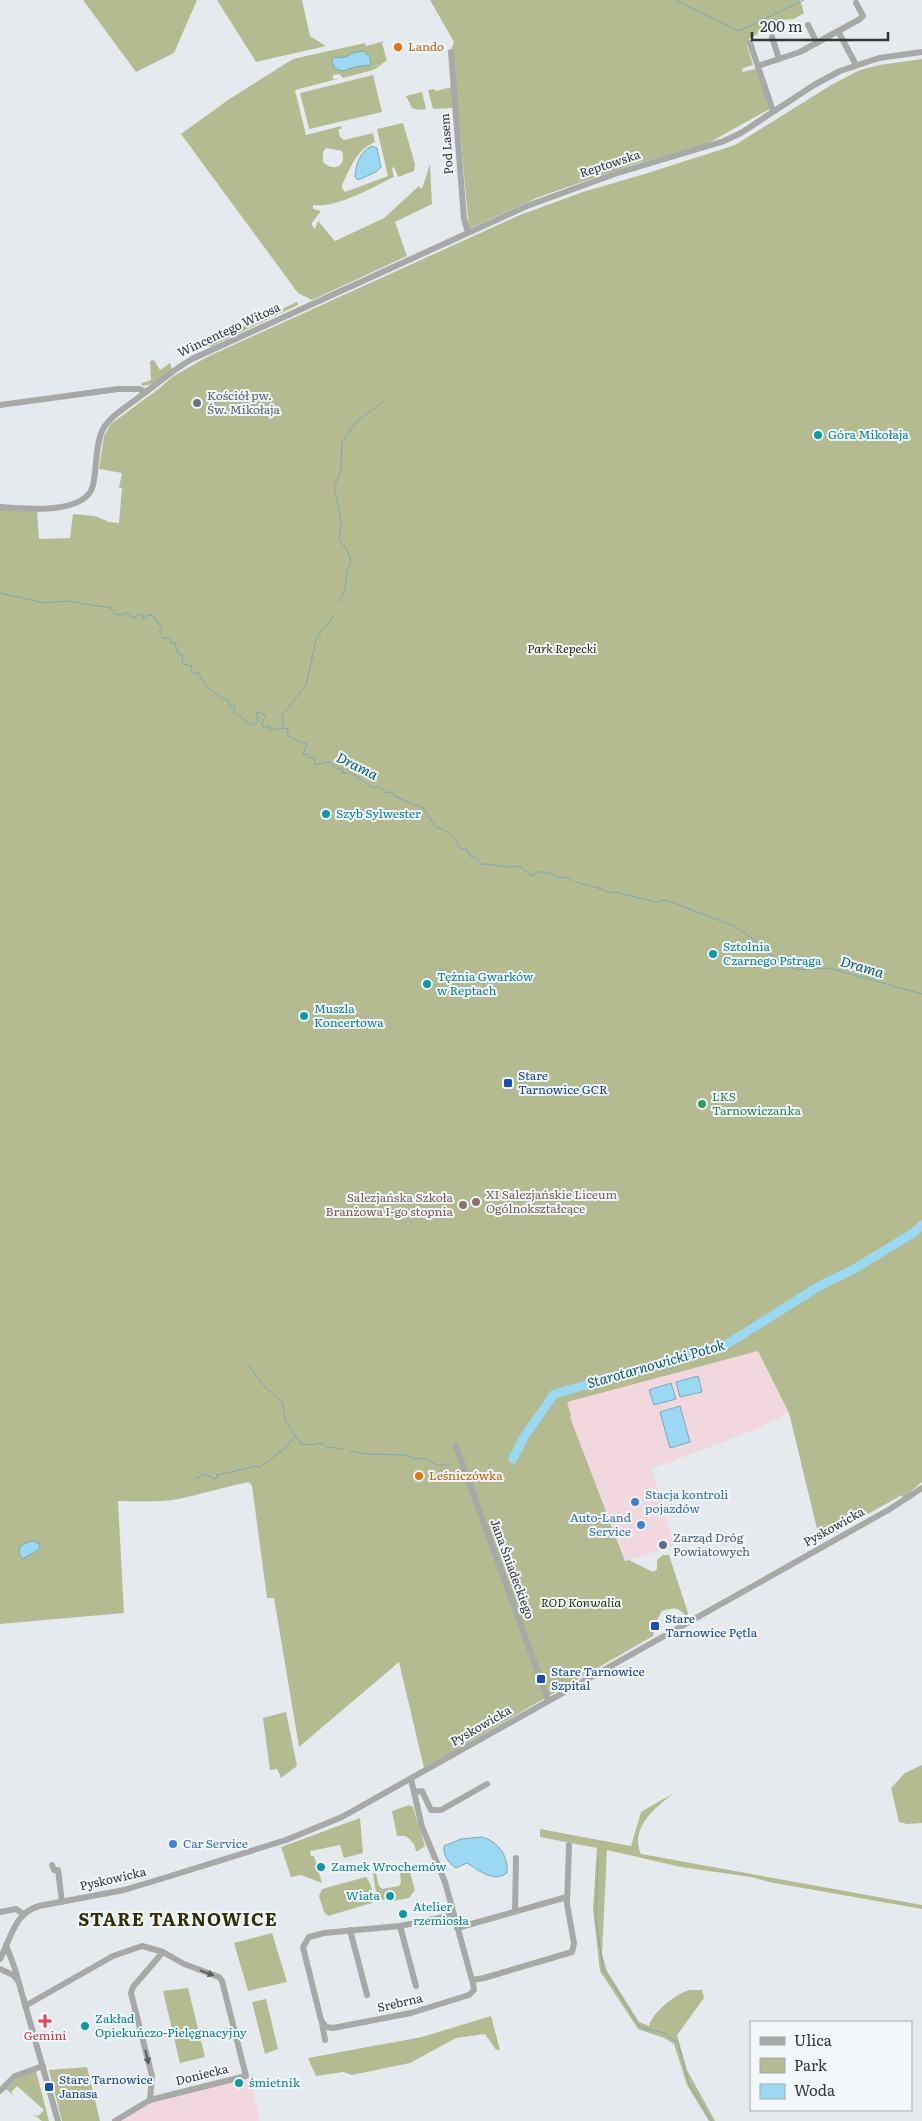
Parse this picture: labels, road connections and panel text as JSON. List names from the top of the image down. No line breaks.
{"streets":{"street":["Pod Lasem","Reptowska","Wincentego Witosa","Pyskowicka","Jana Śniadeckiego","Srebrna","Doniecka"]},"crossings":[["Pod Lasem","Reptowska"],["Reptowska","Wincentego Witosa"],["Pyskowicka","Jana Śniadeckiego"]],"districts":["STARE TARNOWICE"],"water":["Drama","Starotarnowicki Potok"],"parks":["Park Repecki","ROD Konwalia"],"places":{"other":["Lando","Kościół pw. Św. Mikołaja","Góra Mikołaja","Szyb Sylwester","Sztolnia Czarnego Pstrąga","Tężnia Gwarków w Reptach","Muszla Koncertowa","LKS Tarnowiczanka","XI Salezjańskie Liceum Ogólnokształcące","Salezjańska Szkoła Branżowa I-go stopnia","Leśniczówka","Stacja kontroli pojazdów","Auto-Land Service","Zarząd Dróg Powiatowych","Car Service","Zamek Wrochemów","Wiata","Atelier rzemiosła","Zakład Opiekuńczo-Pielęgnacyjny","śmietnik"],"transit":["Stare Tarnowice GCR","Stare Tarnowice Pętla","Stare Tarnowice Szpital","Stare Tarnowice Janasa"],"health":["Gemini"]},"legend":["Ulica","Park","Woda"],"scale_bar":"200 m"}
